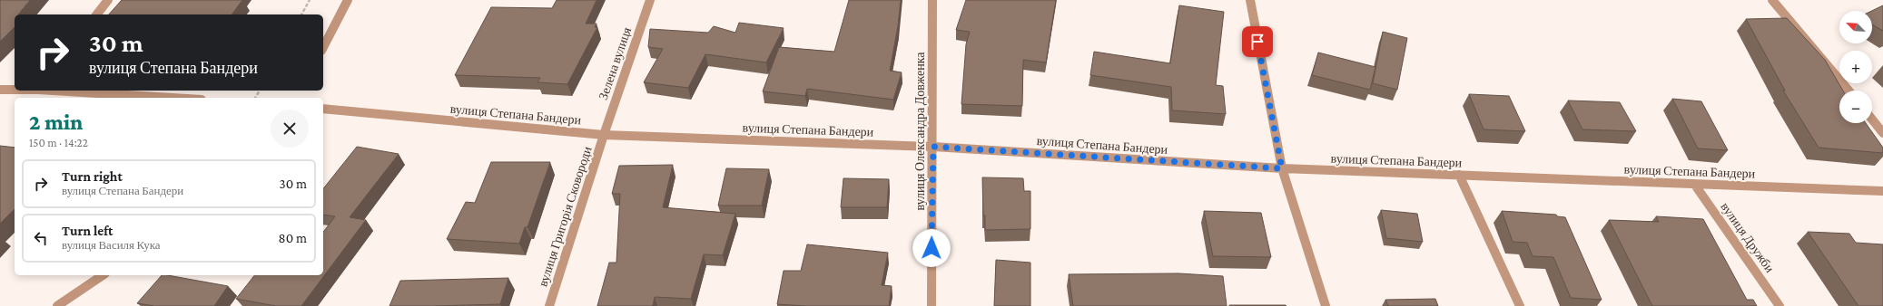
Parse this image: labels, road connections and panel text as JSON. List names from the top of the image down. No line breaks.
{"streets":{"street":["Зелена вулиця","вулиця Степана Бандери","вулиця Олександра Довженка","вулиця Григорія Сковороди","вулиця Дружби"]},"crossings":[["Зелена вулиця","вулиця Степана Бандери"],["Зелена вулиця","вулиця Григорія Сковороди"],["вулиця Степана Бандери","вулиця Олександра Довженка"],["вулиця Степана Бандери","вулиця Григорія Сковороди"],["вулиця Степана Бандери","вулиця Дружби"]],"north":"top left","page":{"map_buttons":["+","−"],"turn":["30 m","вулиця Степана Бандери"],"heading":["2 min","150 m · 14:22"],"list":[{"name":"Turn right","note":"вулиця Степана Бандери","value":"30 m"},{"name":"Turn left","note":"вулиця Василя Кука","value":"80 m"}]}}
